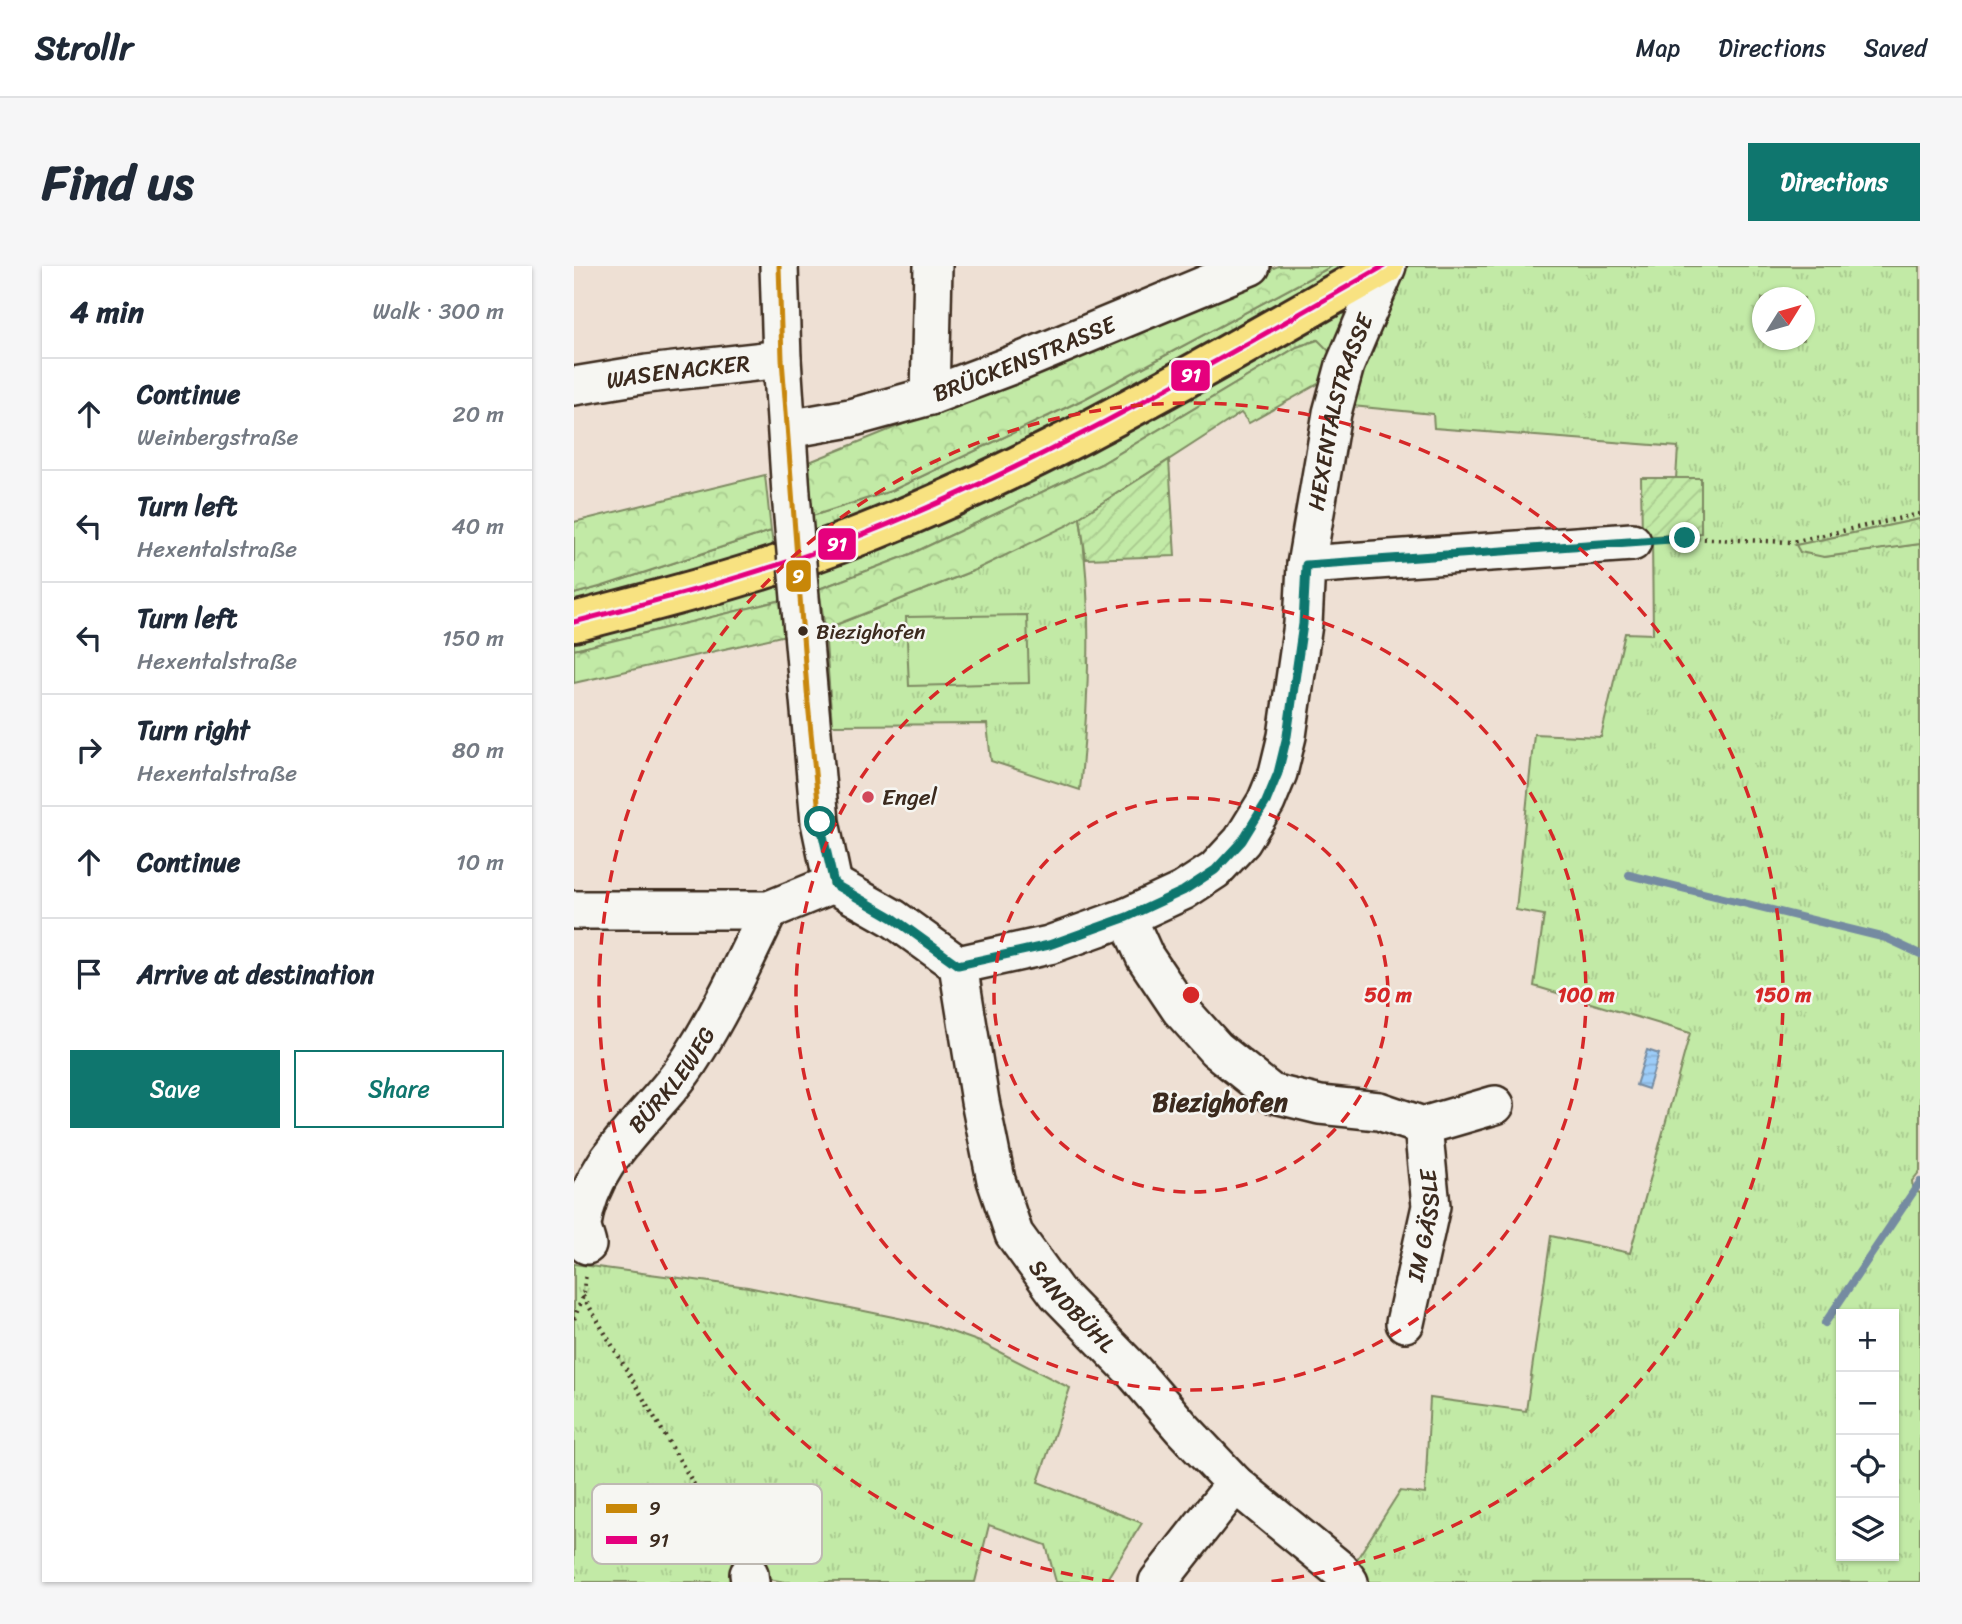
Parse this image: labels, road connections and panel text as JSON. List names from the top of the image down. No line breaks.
{"streets":{"main road":["HEXENTALSTRASSE"],"street":["BRÜCKENSTRASSE","WASENACKER","BÜRKLEWEG","IM GÄSSLE","SANDBÜHL"]},"crossings":[["HEXENTALSTRASSE","SANDBÜHL"]],"districts":["Biezighofen"],"places":["Biezighofen","Engel"],"lines":["transit line 9","transit line 91"],"legend":["9","91"],"north":"top right","page":{"header":"Strollr","nav":["Map","Directions","Saved"],"title":"Find us","buttons":["Directions",["Save","Share"]],"heading":["4 min","Walk · 300 m"],"list":[["Continue","Weinbergstraße","20 m"],["Turn left","Hexentalstraße","40 m"],["Turn left","Hexentalstraße","150 m"],["Turn right","Hexentalstraße","80 m"],["Continue","10 m"],"Arrive at destination"],"map_buttons":["+","−"]},"rings":["50 m","100 m","150 m"]}
